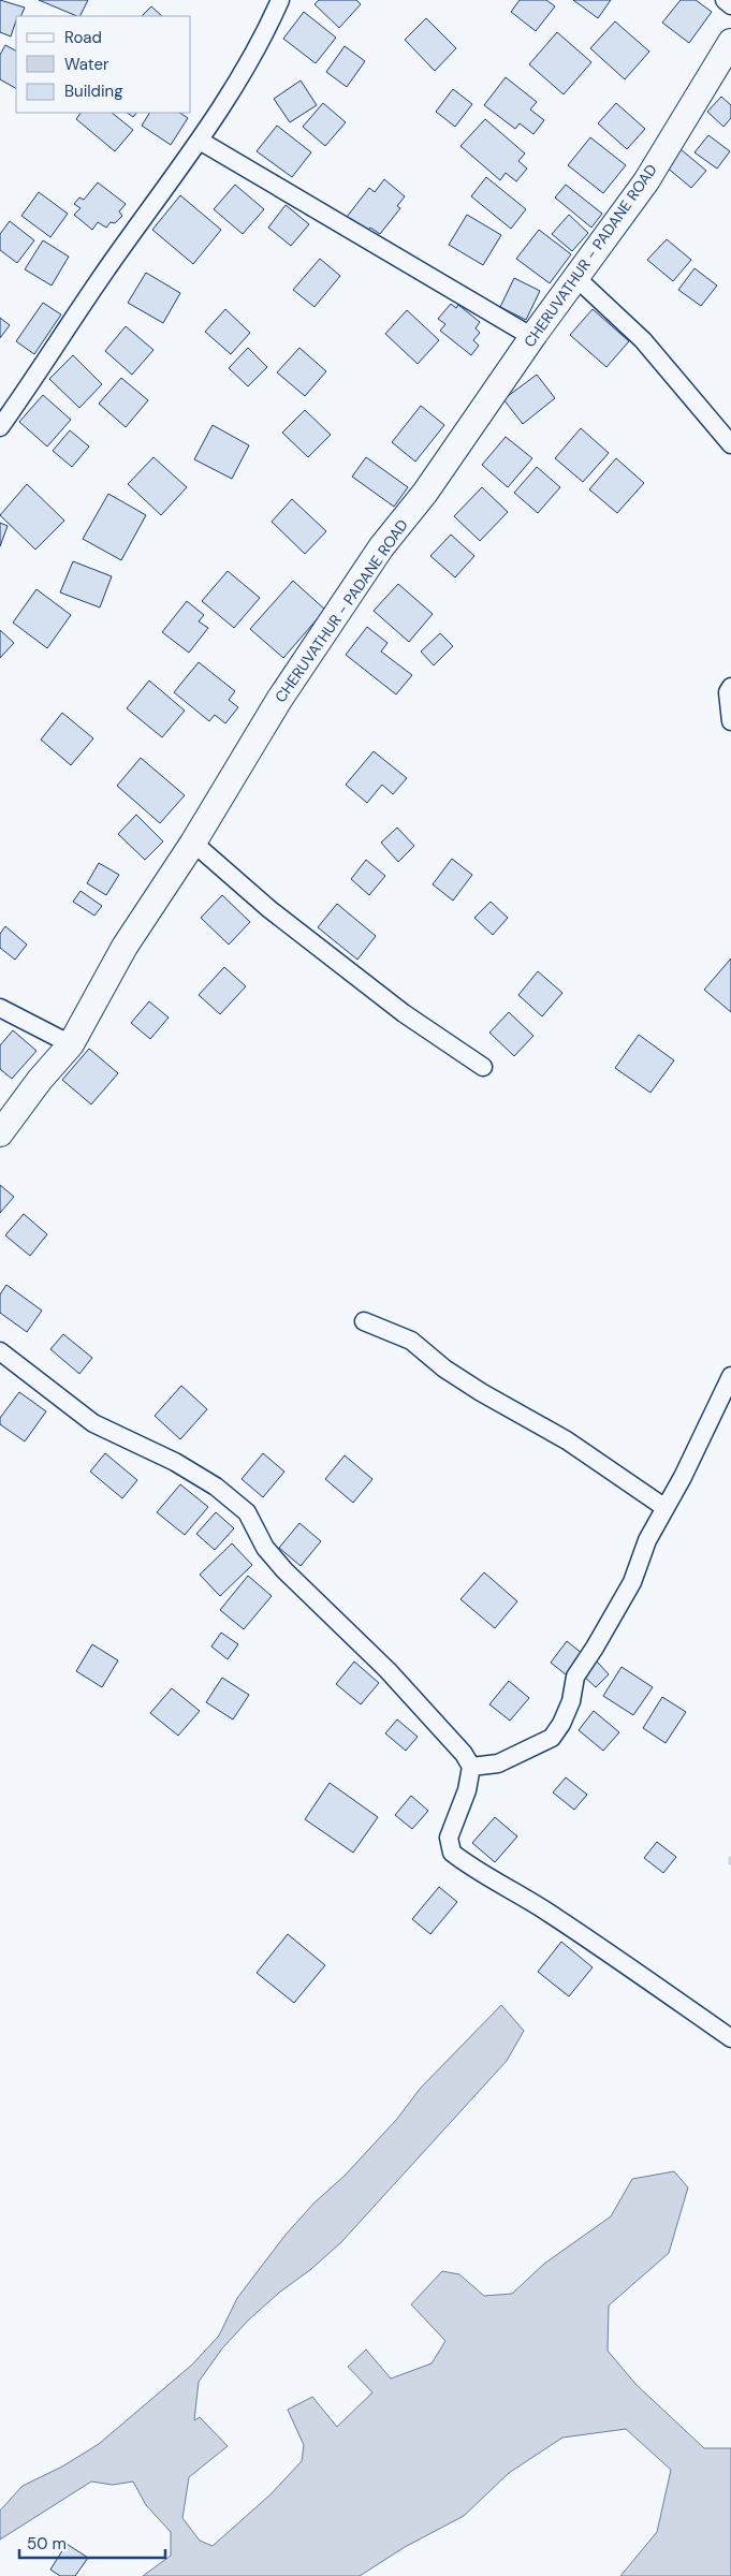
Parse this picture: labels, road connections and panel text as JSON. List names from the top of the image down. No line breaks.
{"streets":{"main road":["CHERUVATHUR - PADANE ROAD"]},"legend":["Road","Water","Building"],"scale_bar":"50 m"}
